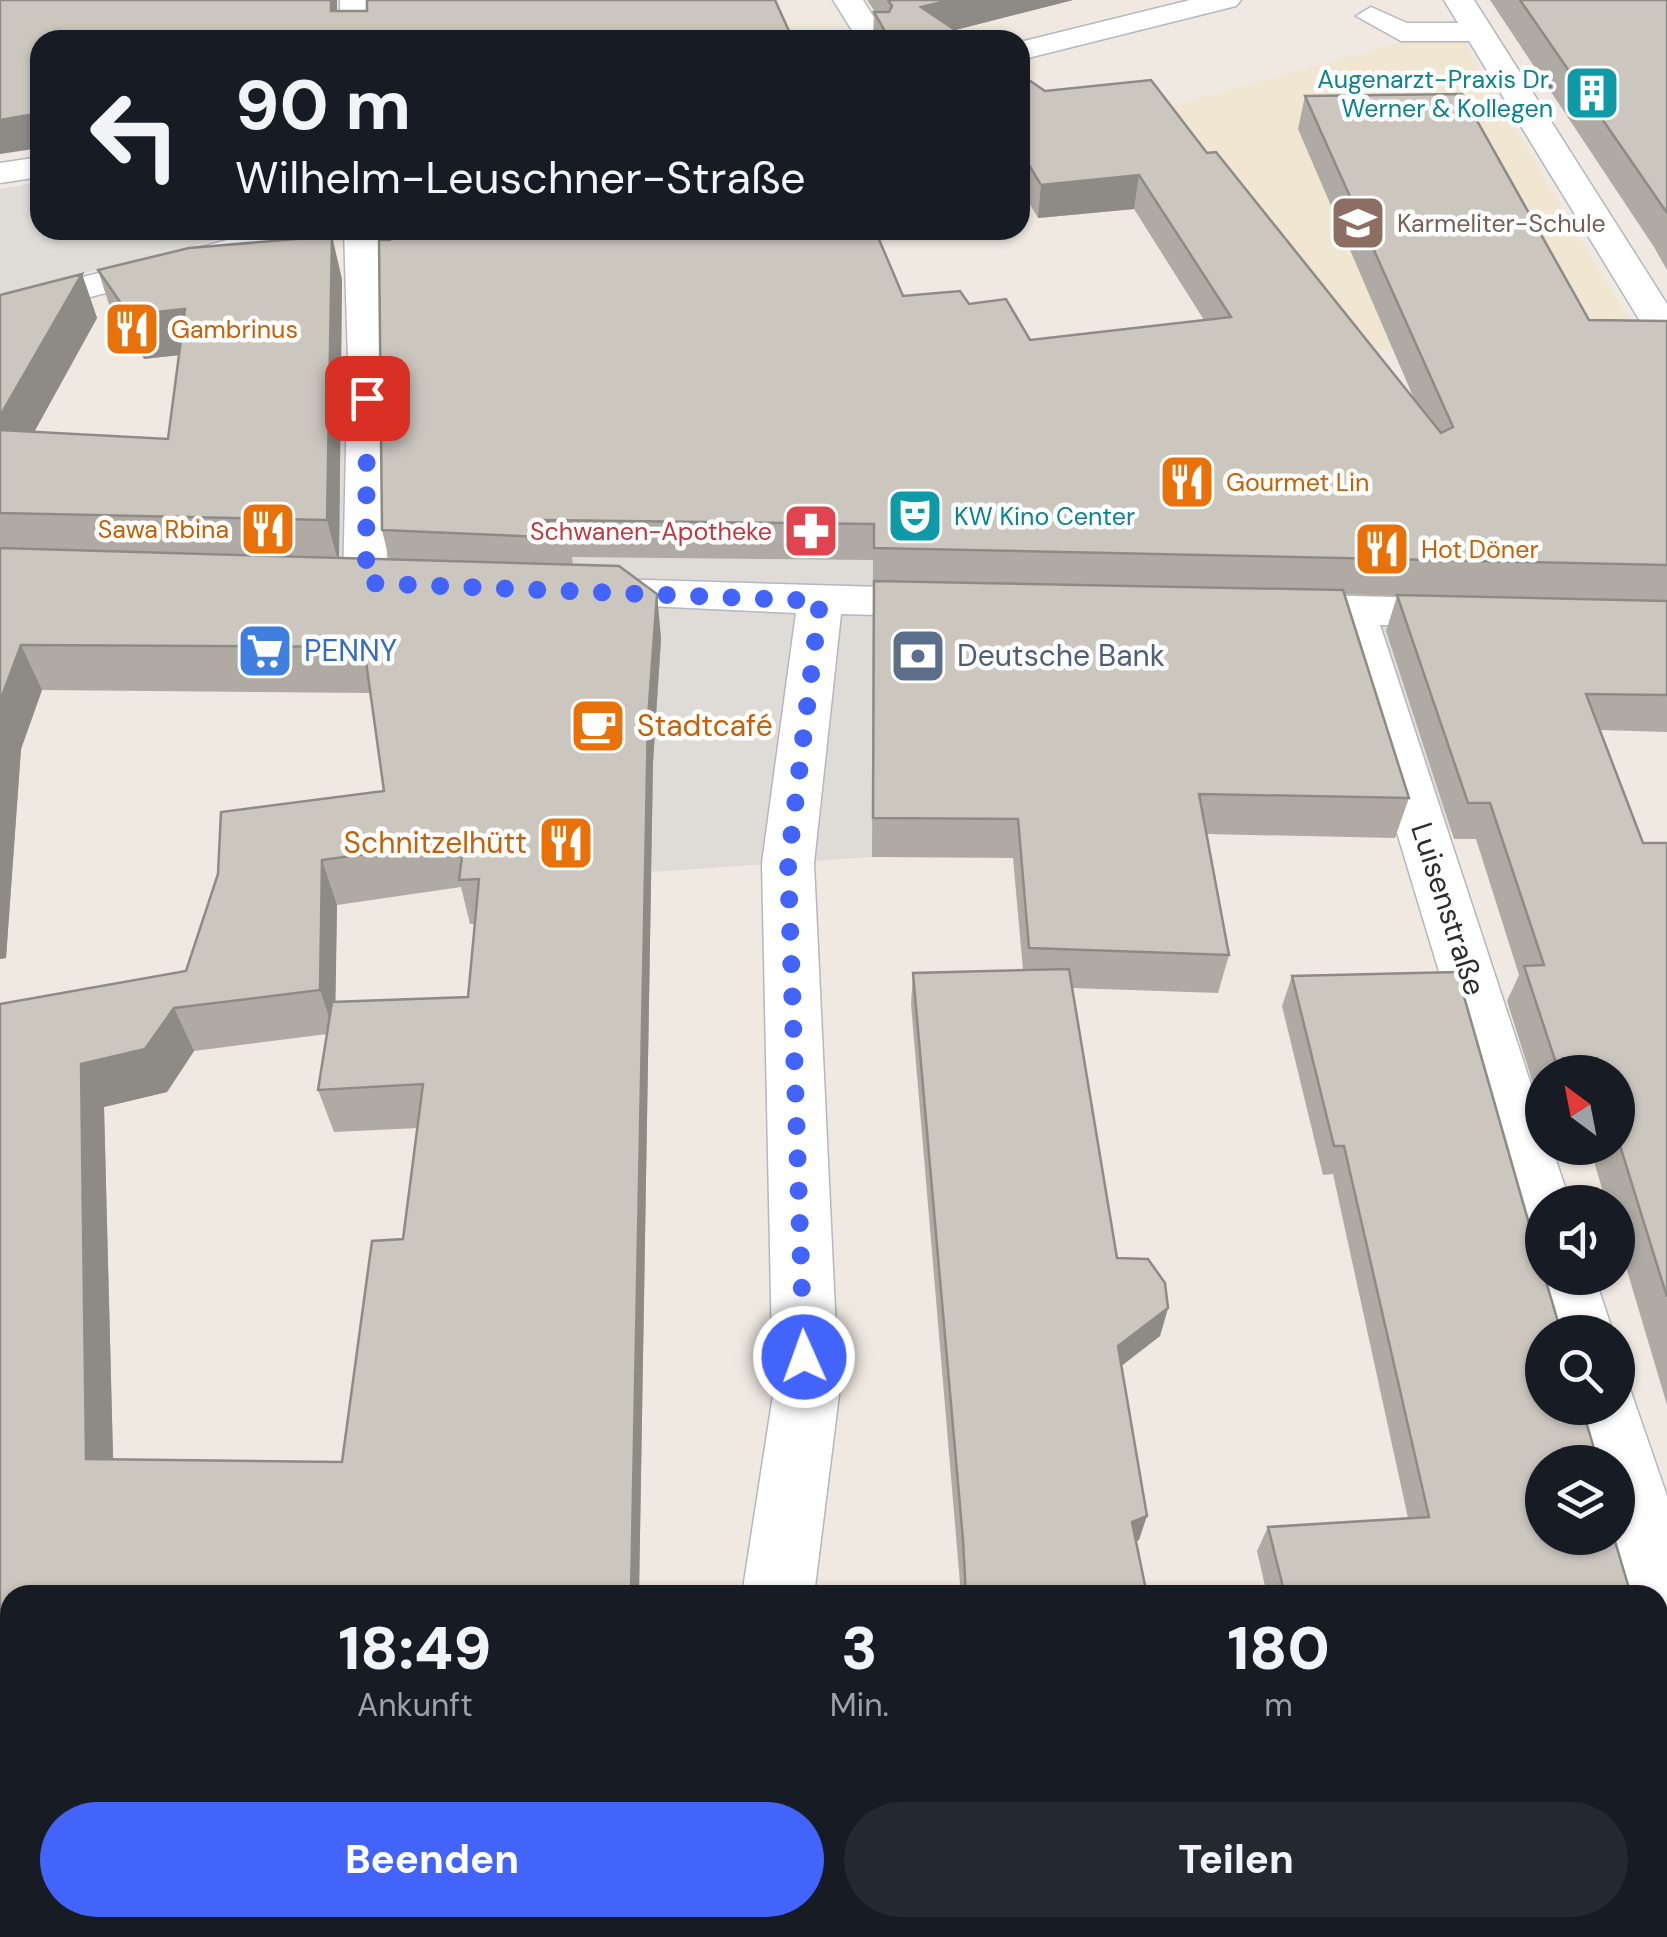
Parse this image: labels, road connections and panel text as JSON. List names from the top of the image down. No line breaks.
{"streets":{"street":["Luisenstraße"]},"places":{"building":["Augenarzt-Praxis Dr. Werner & Kollegen"],"school or university":["Karmeliter-Schule"],"restaurant":["Gambrinus","Gourmet Lin","Sawa Rbina","Hot Döner","Schnitzelhütt"],"theatre":["KW Kino Center"],"pharmacy":["Schwanen-Apotheke"],"supermarket":["PENNY"],"bank":["Deutsche Bank"],"cafe":["Stadtcafé"]},"north":"top left","page":{"turn":["90 m","Wilhelm-Leuschner-Straße"],"eta":["18:49","Ankunft","3","Min.","180","m"],"buttons":["Beenden","Teilen"]}}
